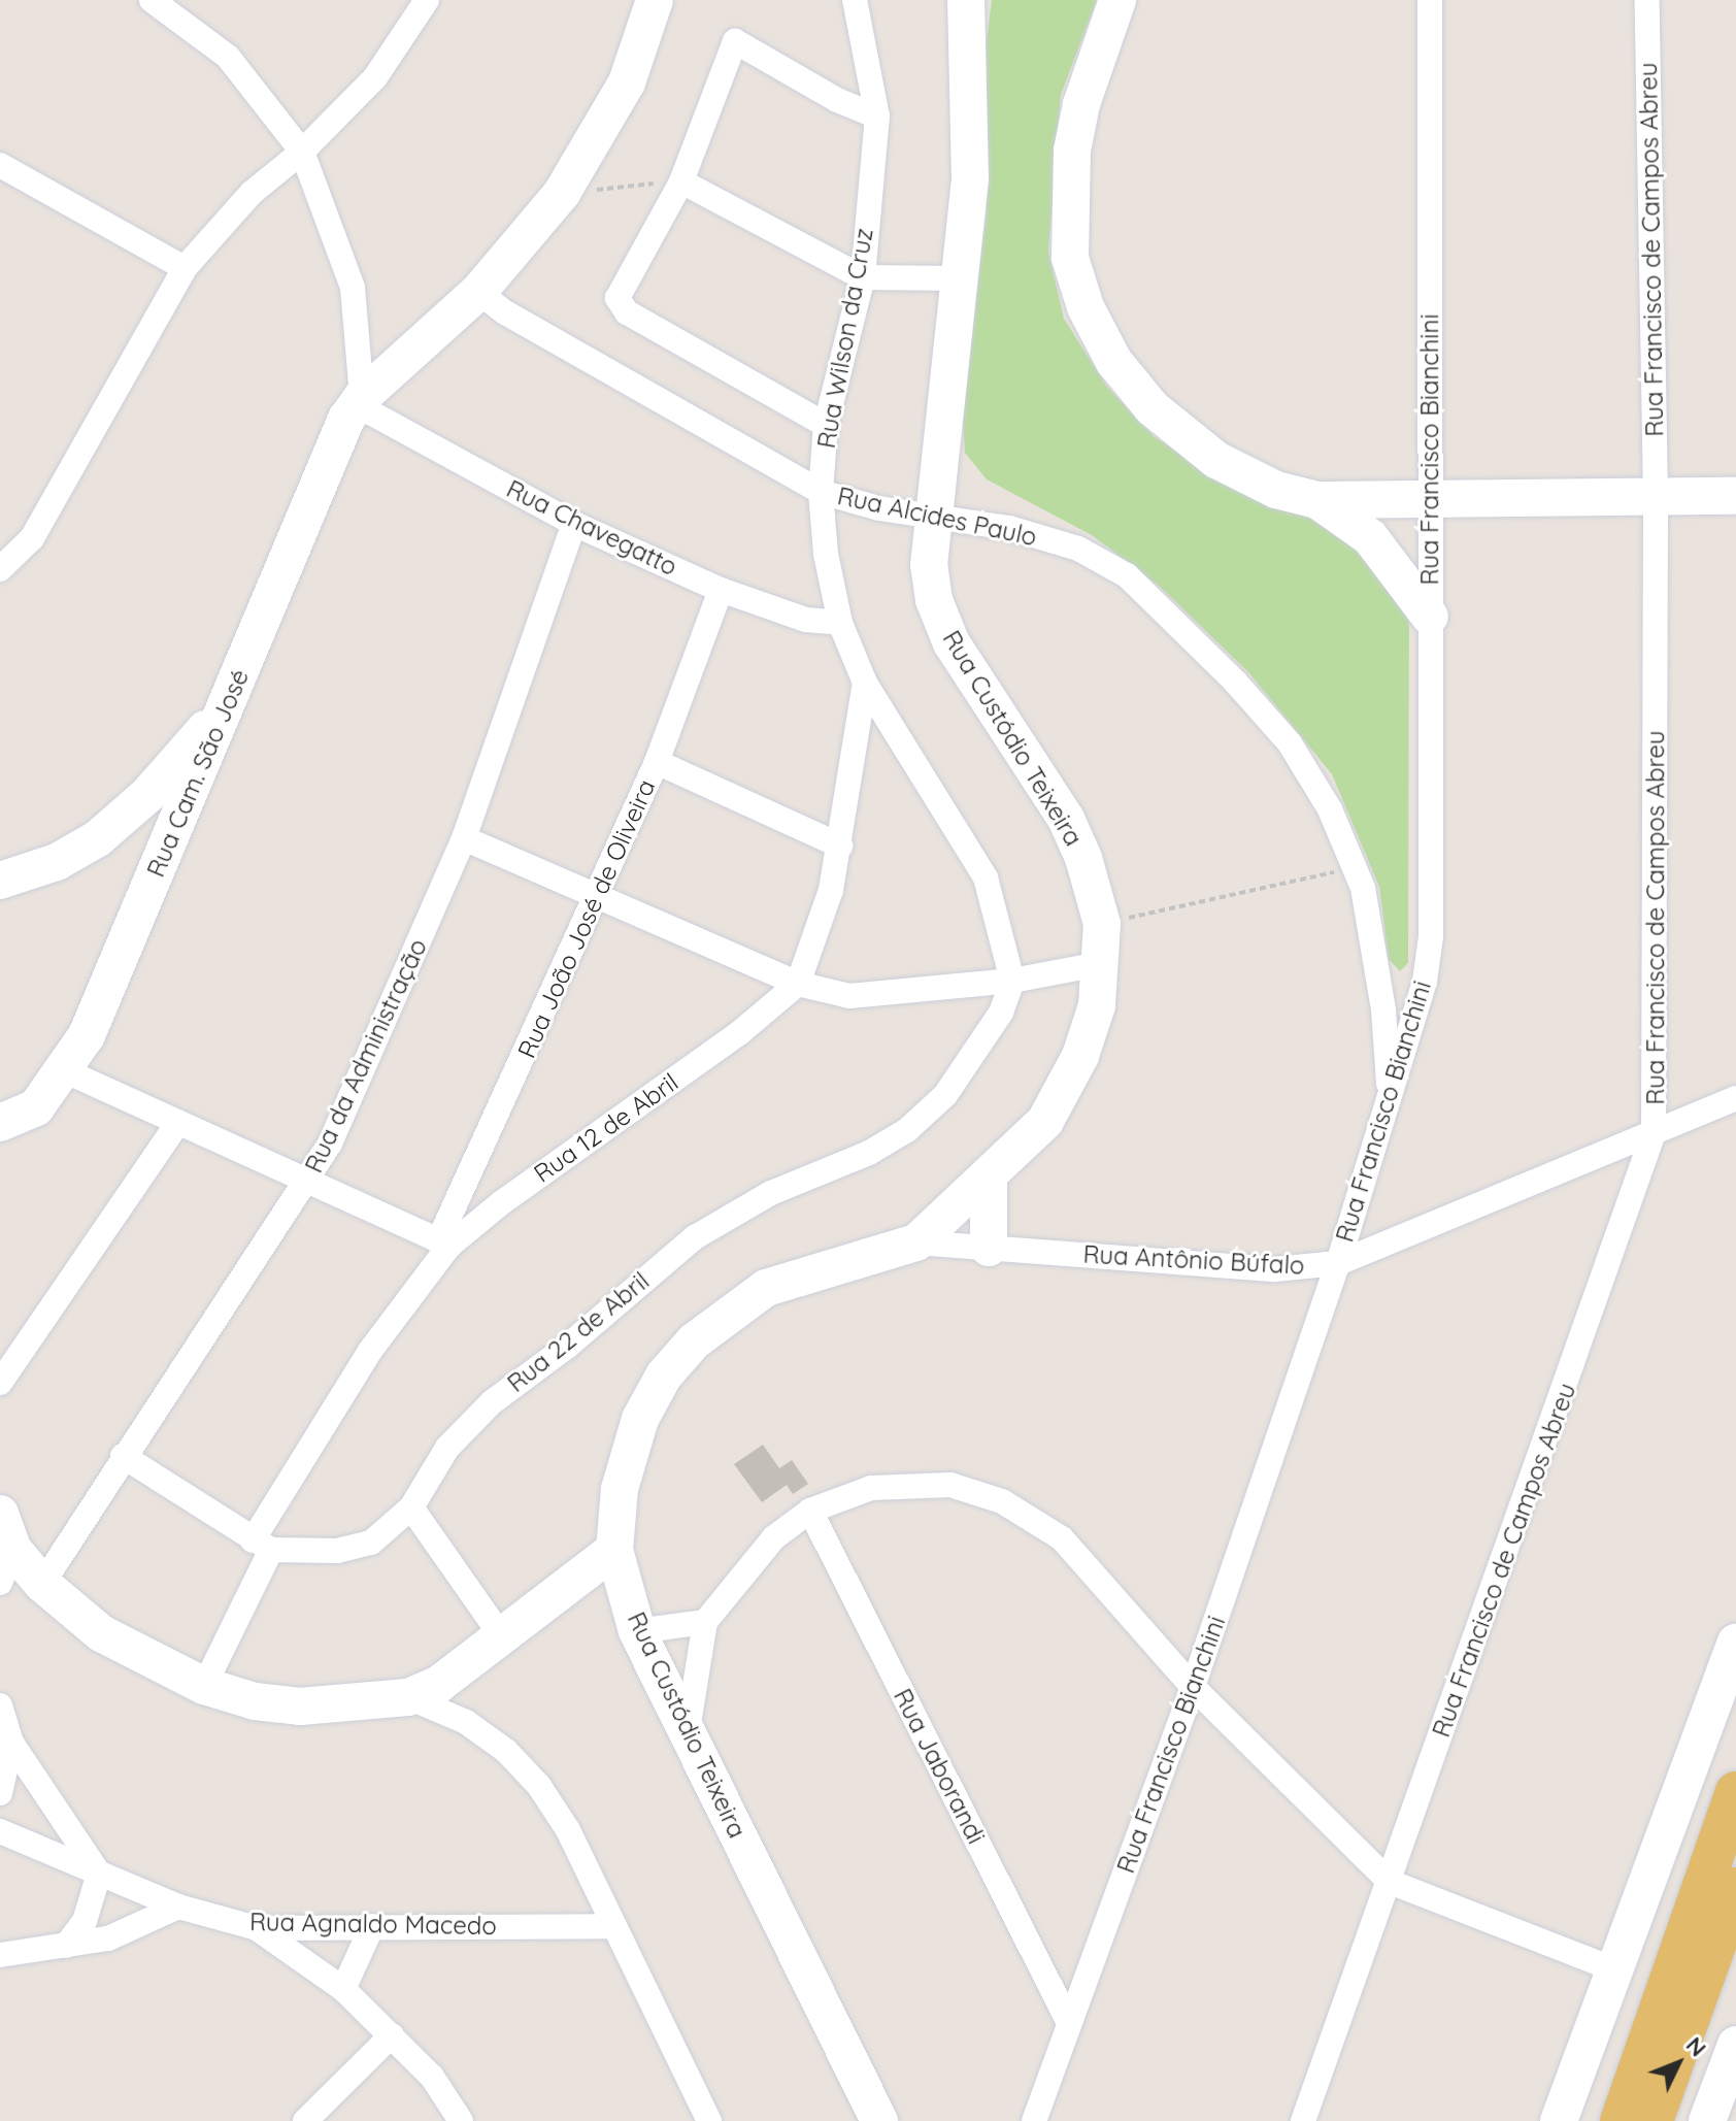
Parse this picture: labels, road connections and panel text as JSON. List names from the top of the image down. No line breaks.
{"streets":{"street":["Rua Francisco de Campos Abreu","Rua Wilson da Cruz","Rua Francisco Bianchini","Rua Alcides Paulo","Rua Chavegatto","Rua Custódio Teixeira","Rua Cam. São José","Rua João José de Oliveira","Rua da Administração","Rua 12 de Abril","Rua Antônio Búfalo","Rua 22 de Abril","Rua Jaborandi","Rua Agnaldo Macedo"]},"crossings":[["Rua Francisco de Campos Abreu","Rua Antônio Búfalo"],["Rua Wilson da Cruz","Rua Alcides Paulo"],["Rua Wilson da Cruz","Rua Chavegatto"],["Rua Wilson da Cruz","Rua 12 de Abril"],["Rua Wilson da Cruz","Rua 22 de Abril"],["Rua Francisco Bianchini","Rua Alcides Paulo"],["Rua Francisco Bianchini","Rua Antônio Búfalo"],["Rua Francisco Bianchini","Rua Jaborandi"],["Rua Alcides Paulo","Rua Custódio Teixeira"],["Rua Alcides Paulo","Rua Cam. São José"],["Rua Chavegatto","Rua Cam. São José"],["Rua Chavegatto","Rua João José de Oliveira"],["Rua Chavegatto","Rua da Administração"],["Rua Custódio Teixeira","Rua Antônio Búfalo"],["Rua João José de Oliveira","Rua 12 de Abril"],["Rua 12 de Abril","Rua 22 de Abril"]],"north":"top right"}
